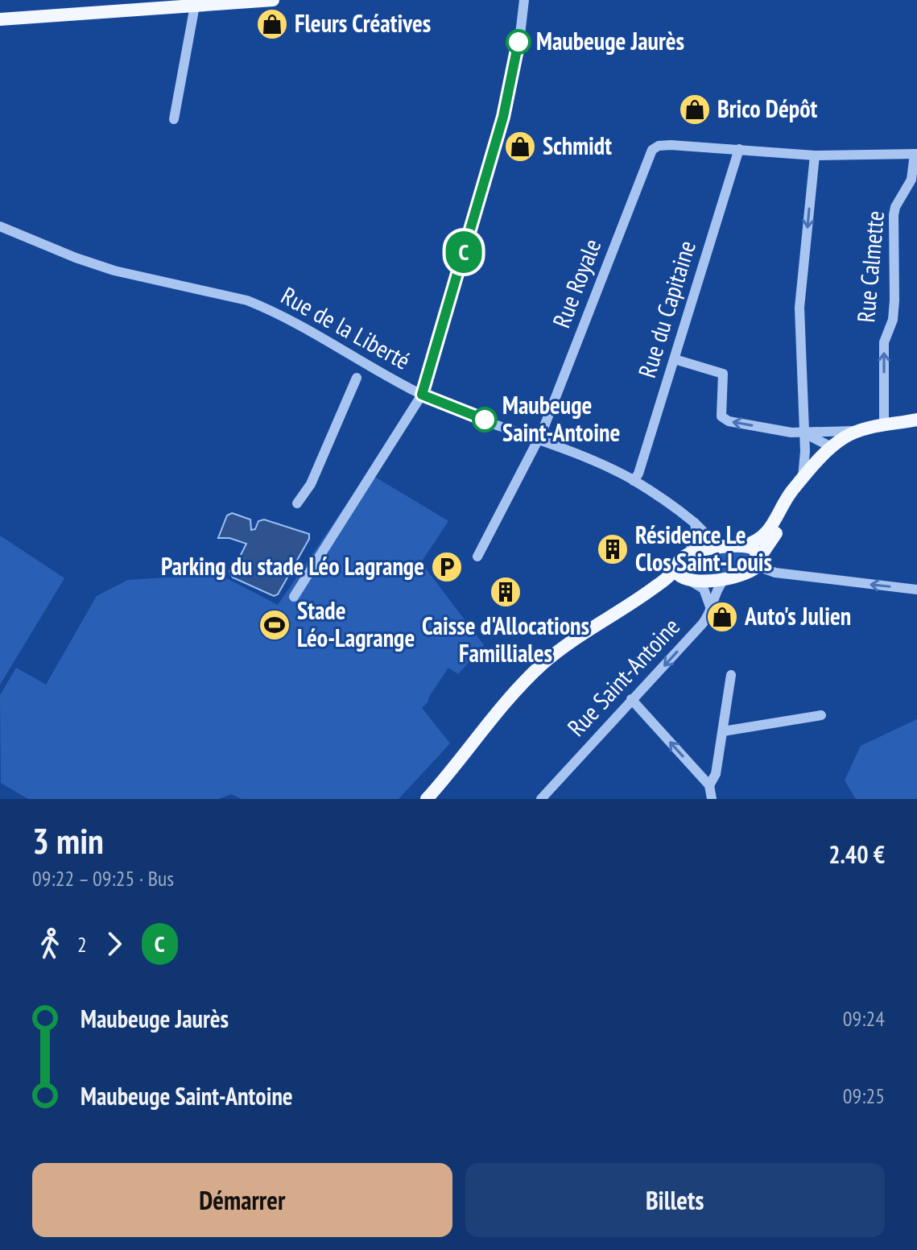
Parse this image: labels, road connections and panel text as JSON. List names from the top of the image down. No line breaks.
{"streets":{"street":["Rue Calmette","Rue Royale","Rue du Capitaine","Rue de la Liberté","Rue Saint-Antoine"]},"crossings":[["Rue Royale","Rue du Capitaine"],["Rue Royale","Rue de la Liberté"],["Rue du Capitaine","Rue de la Liberté"]],"one_way":["Rue Saint-Antoine"],"places":{"shop":["Fleurs Créatives","Brico Dépôt","Schmidt","Auto's Julien"],"other":["Maubeuge Jaurès","Maubeuge Saint-Antoine"],"building":["Résidence Le Clos Saint-Louis","Caisse d'Allocations Familliales"],"parking":["Parking du stade Léo Lagrange"],"sports":["Stade Léo-Lagrange"]},"lines":["bus line C"],"page":{"on_map":"C","heading":["3 min","09:22 – 09:25 · Bus","2.40 €"],"legs":["2","C"],"list":[{"name":"Maubeuge Jaurès","value":"09:24"},{"name":"Maubeuge Saint-Antoine","value":"09:25"}],"buttons":["Démarrer","Billets"]}}
